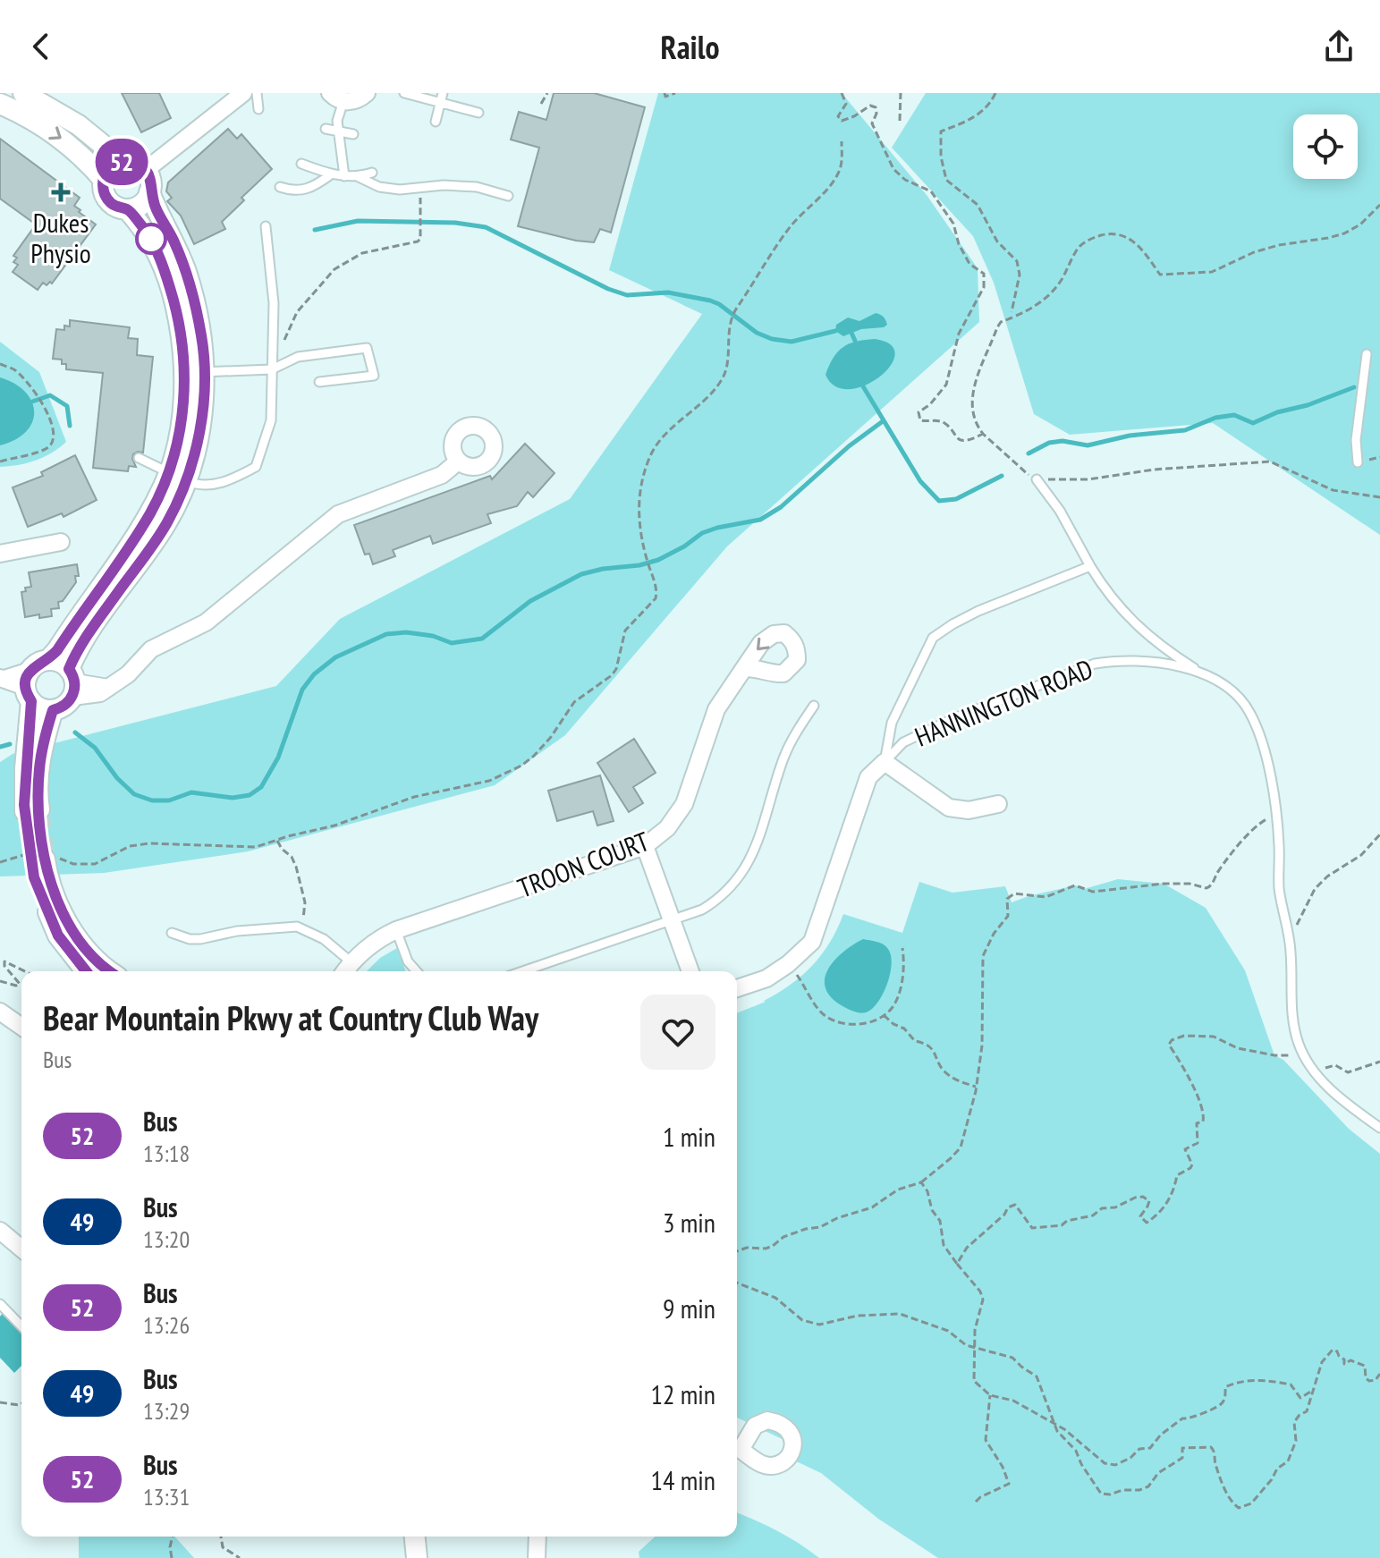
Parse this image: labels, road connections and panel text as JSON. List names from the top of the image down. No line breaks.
{"streets":{"street":["HANNINGTON ROAD","TROON COURT"]},"places":{"health":["Dukes Physio"]},"lines":["bus line 52"],"page":{"header":"Railo","on_map":"52","heading":["Bear Mountain Pkwy at Country Club Way","Bus"],"list":[{"mark":"52","name":"Bus","note":"13:18","value":"1 min"},{"mark":"49","name":"Bus","note":"13:20","value":"3 min"},{"mark":"52","name":"Bus","note":"13:26","value":"9 min"},{"mark":"49","name":"Bus","note":"13:29","value":"12 min"},{"mark":"52","name":"Bus","note":"13:31","value":"14 min"}]}}
